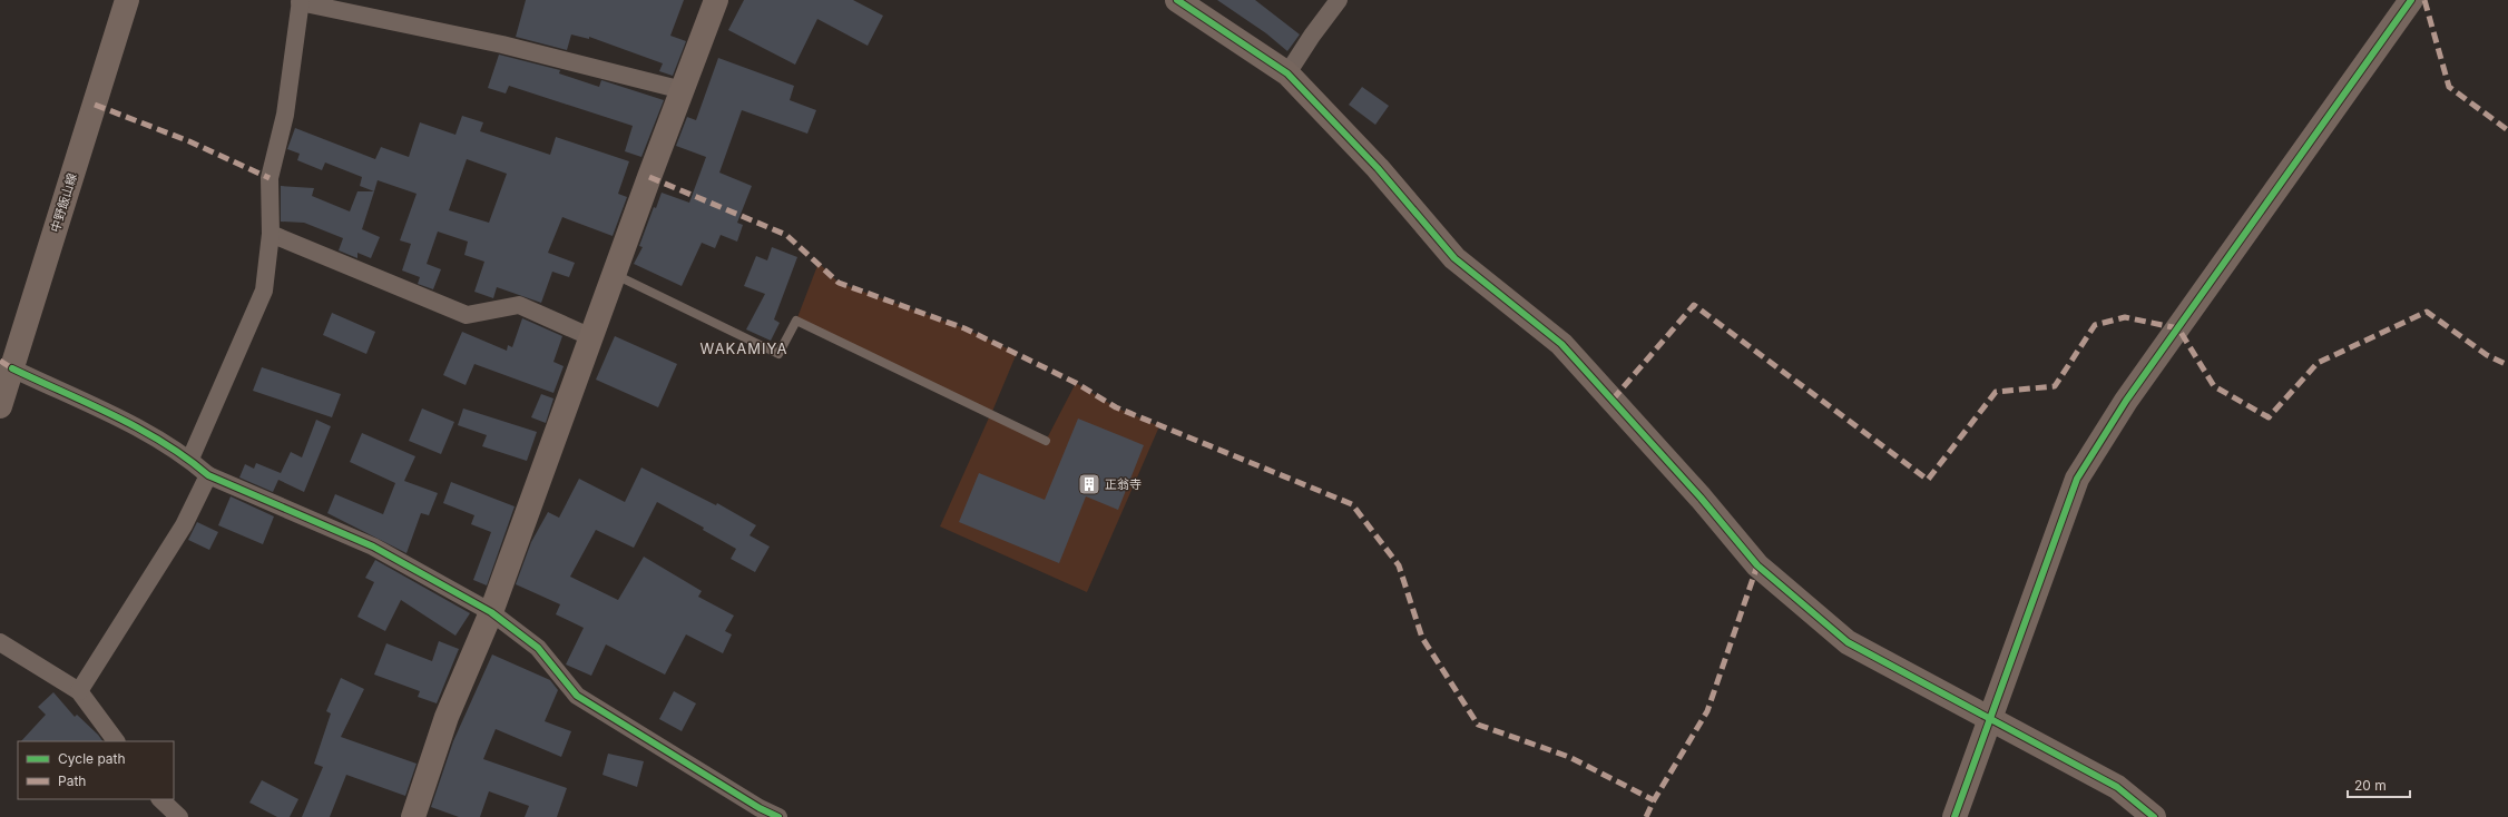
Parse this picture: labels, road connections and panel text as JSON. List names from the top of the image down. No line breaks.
{"streets":{"street":["中野飯山線"]},"districts":["WAKAMIYA"],"places":{"building":["正翁寺"]},"legend":["Cycle path","Path"],"scale_bar":"20 m"}
